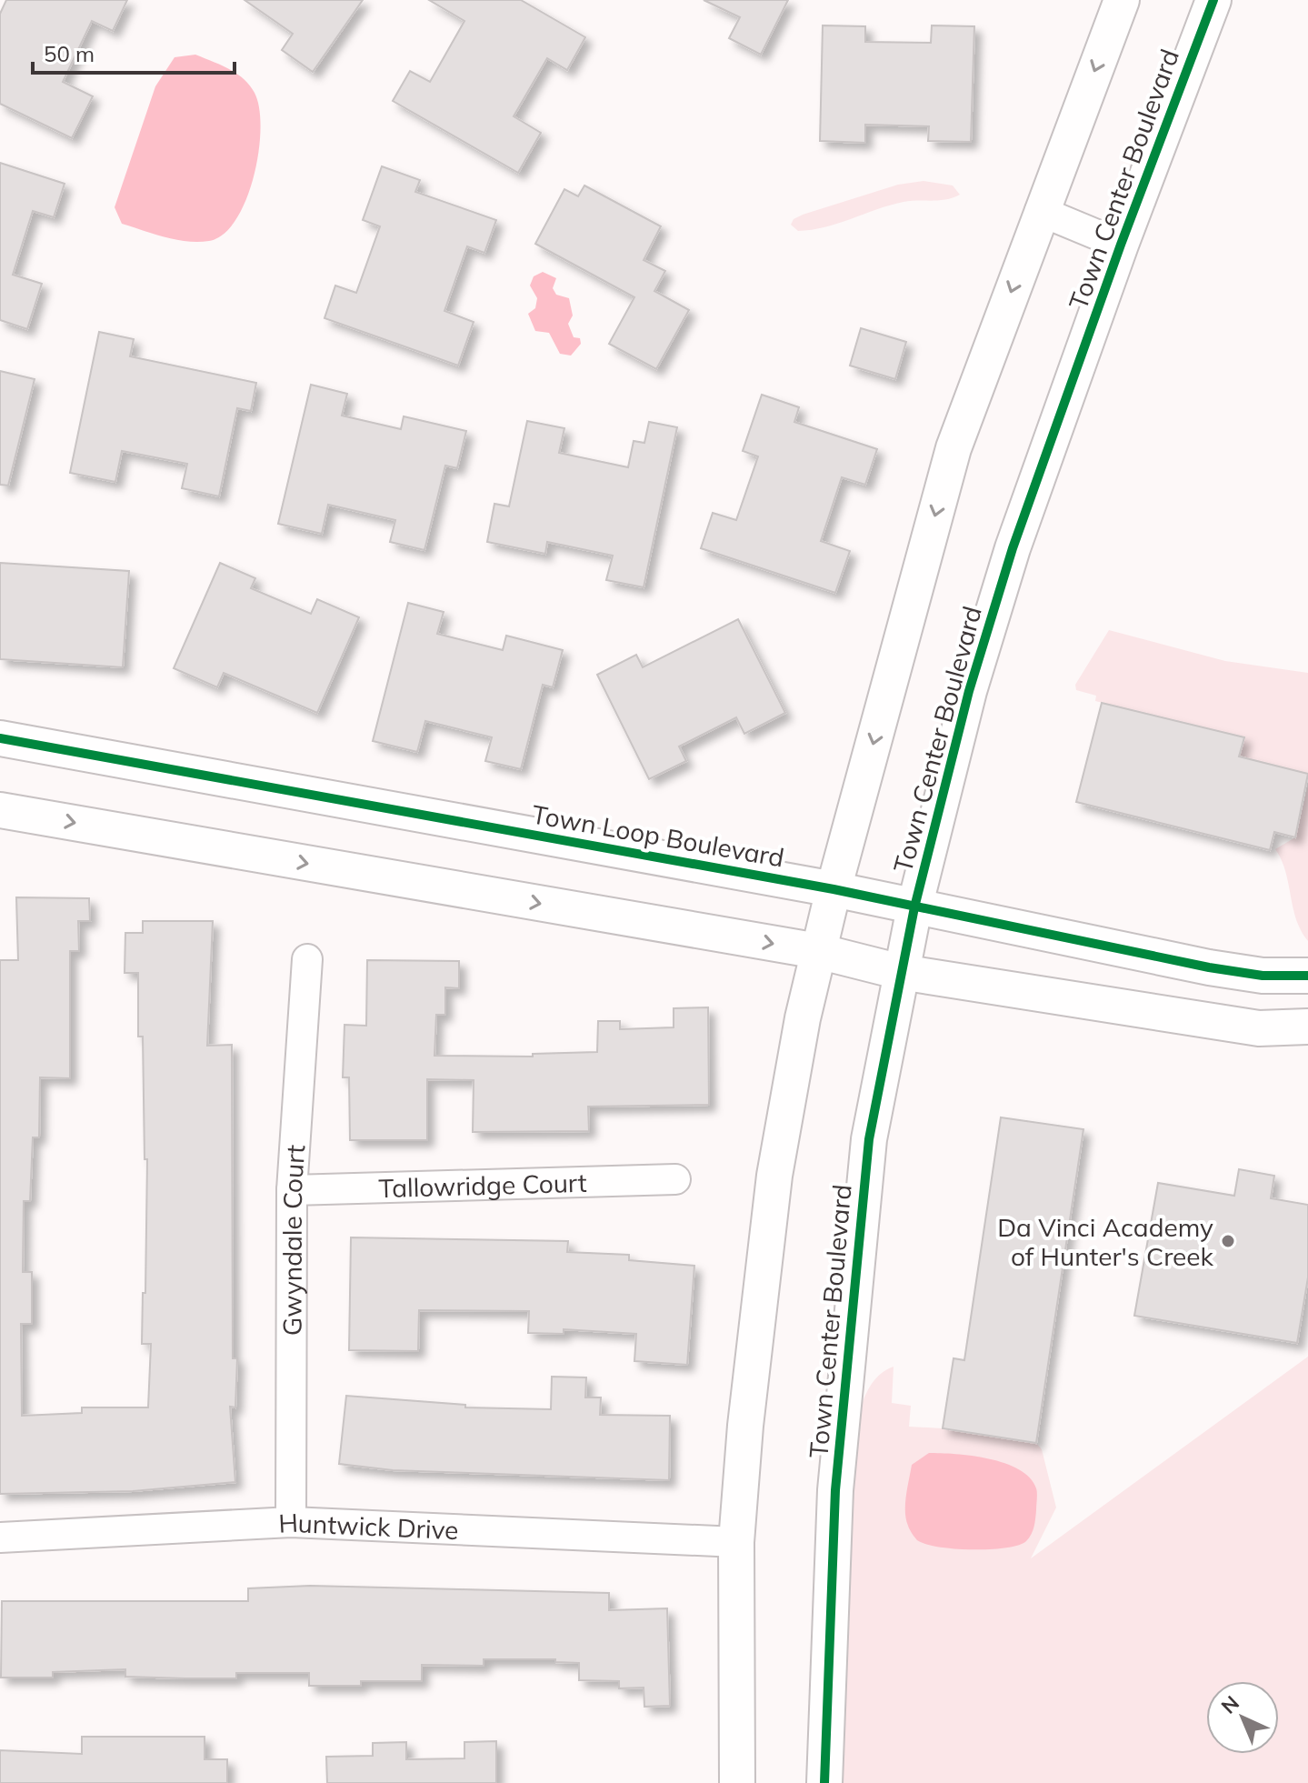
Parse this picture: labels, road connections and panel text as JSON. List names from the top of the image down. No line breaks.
{"streets":{"street":["Town Center Boulevard","Town Loop Boulevard","Tallowridge Court","Gwyndale Court","Huntwick Drive"]},"crossings":[["Town Center Boulevard","Town Loop Boulevard"],["Tallowridge Court","Gwyndale Court"],["Gwyndale Court","Huntwick Drive"]],"places":["Da Vinci Academy of Hunter's Creek"],"scale_bar":"50 m","north":"top left"}
